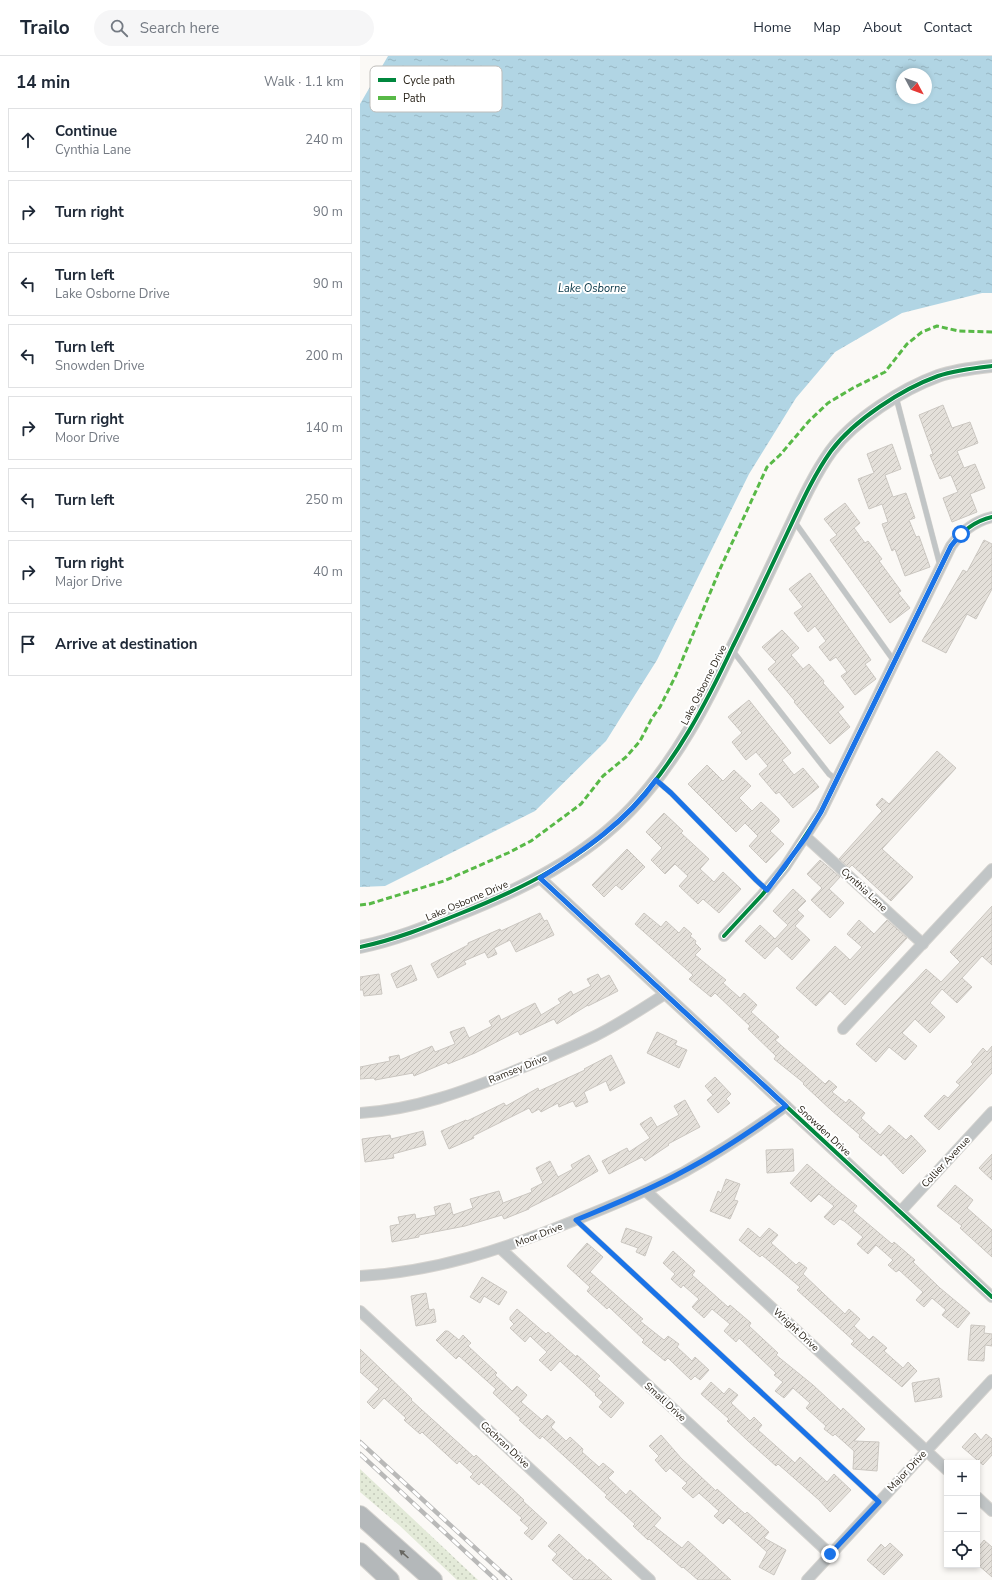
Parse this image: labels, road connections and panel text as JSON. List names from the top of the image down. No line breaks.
{"streets":{"street":["Lake Osborne Drive","Cynthia Lane","Ramsey Drive","Snowden Drive","Collier Avenue","Moor Drive","Wright Drive","Small Drive","Cochran Drive","Major Drive"]},"crossings":[["Lake Osborne Drive","Snowden Drive"],["Ramsey Drive","Snowden Drive"],["Snowden Drive","Collier Avenue"],["Snowden Drive","Moor Drive"],["Moor Drive","Wright Drive"],["Moor Drive","Small Drive"],["Wright Drive","Major Drive"],["Small Drive","Major Drive"]],"water":["Lake Osborne"],"legend":["Cycle path","Path"],"north":"bottom right","page":{"header":"Trailo","search":"Search here","nav":["Home","Map","About","Contact"],"heading":["14 min","Walk · 1.1 km"],"list":[["Continue","Cynthia Lane","240 m"],["Turn right","90 m"],["Turn left","Lake Osborne Drive","90 m"],["Turn left","Snowden Drive","200 m"],["Turn right","Moor Drive","140 m"],["Turn left","250 m"],["Turn right","Major Drive","40 m"],"Arrive at destination"],"map_buttons":["+","−"]}}
